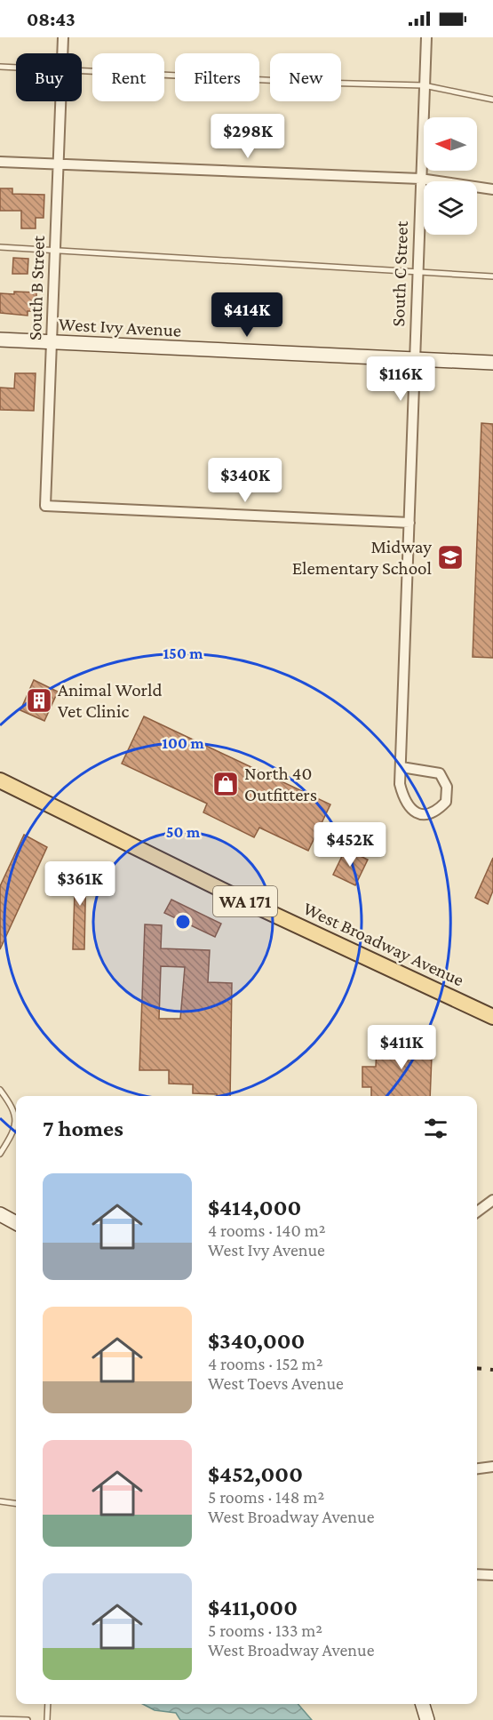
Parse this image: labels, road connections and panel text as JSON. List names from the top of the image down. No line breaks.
{"streets":{"main road":["WA 171","West Broadway Avenue"],"street":["South C Street","South B Street","West Ivy Avenue"]},"crossings":[["South C Street","South B Street"],["South C Street","West Ivy Avenue"],["South B Street","West Ivy Avenue"]],"places":{"school or university":["Midway Elementary School"],"building":["Animal World Vet Clinic"],"shop":["North 40 Outfitters"]},"north":"left","page":{"status":"08:43","chip":["Buy","Rent","Filters","New"],"price":["$298K","$414K","$116K","$340K","$452K","$361K","$411K"],"heading":"7 homes","list":[{"name":"$414,000","note":"4 rooms · 140 m² · West Ivy Avenue"},{"name":"$340,000","note":"4 rooms · 152 m² · West Toevs Avenue"},{"name":"$452,000","note":"5 rooms · 148 m² · West Broadway Avenue"},{"name":"$411,000","note":"5 rooms · 133 m² · West Broadway Avenue"}]},"rings":["150 m","100 m","50 m"]}
